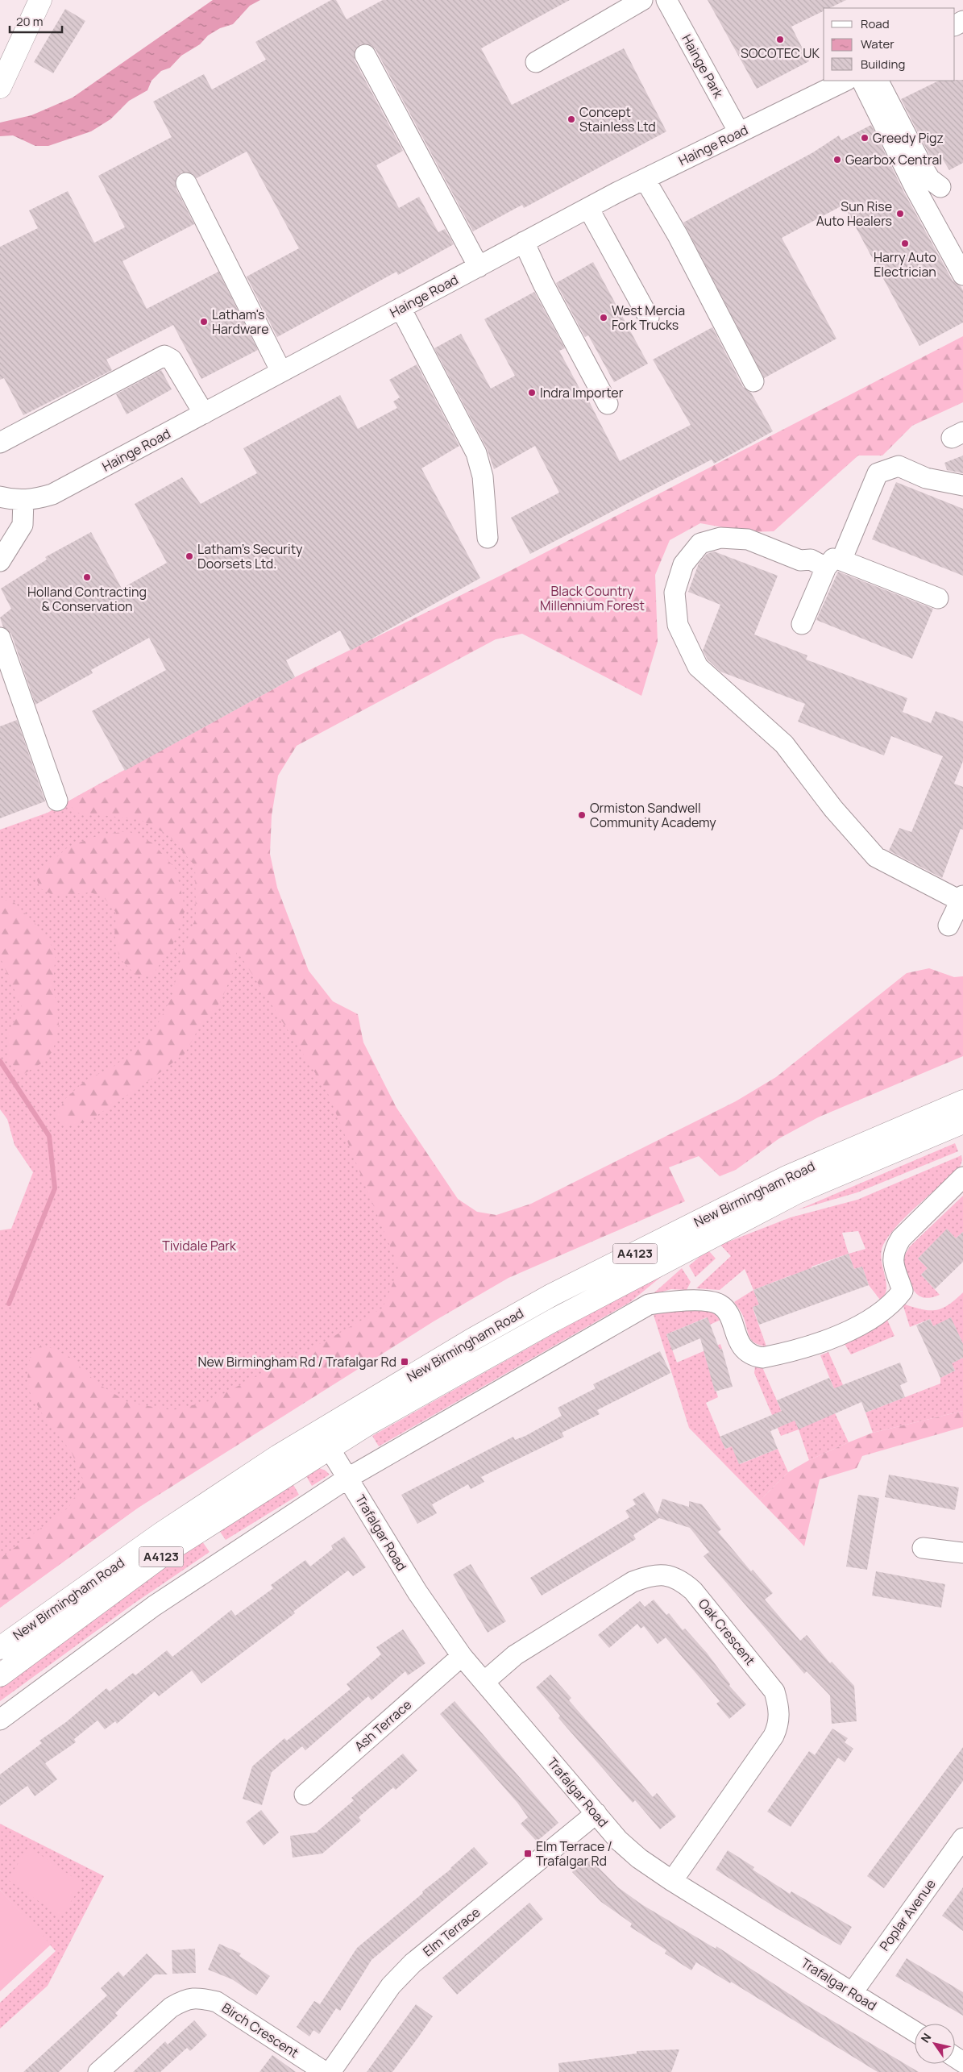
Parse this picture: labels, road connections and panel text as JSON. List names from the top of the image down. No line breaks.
{"streets":{"main road":["New Birmingham Road","A4123"],"street":["Hainge Park","Hainge Road","Trafalgar Road","Oak Crescent","Ash Terrace","Poplar Avenue","Elm Terrace","Birch Crescent"]},"crossings":[["Hainge Park","Hainge Road"],["New Birmingham Road","Trafalgar Road"],["Trafalgar Road","Oak Crescent"],["Trafalgar Road","Ash Terrace"],["Trafalgar Road","Poplar Avenue"],["Trafalgar Road","Elm Terrace"]],"parks":["Black Country Millennium Forest","Tividale Park"],"places":{"other":["SOCOTEC UK","Concept Stainless Ltd","Greedy Pigz","Gearbox Central","Sun Rise Auto Healers","Harry Auto Electrician","West Mercia Fork Trucks","Latham's Hardware","Indra Importer","Latham's Security Doorsets Ltd.","Holland Contracting & Conservation","Ormiston Sandwell Community Academy"],"transit":["New Birmingham Rd / Trafalgar Rd","Elm Terrace / Trafalgar Rd"]},"legend":["Road","Water","Building"],"scale_bar":"20 m","north":"top left"}
